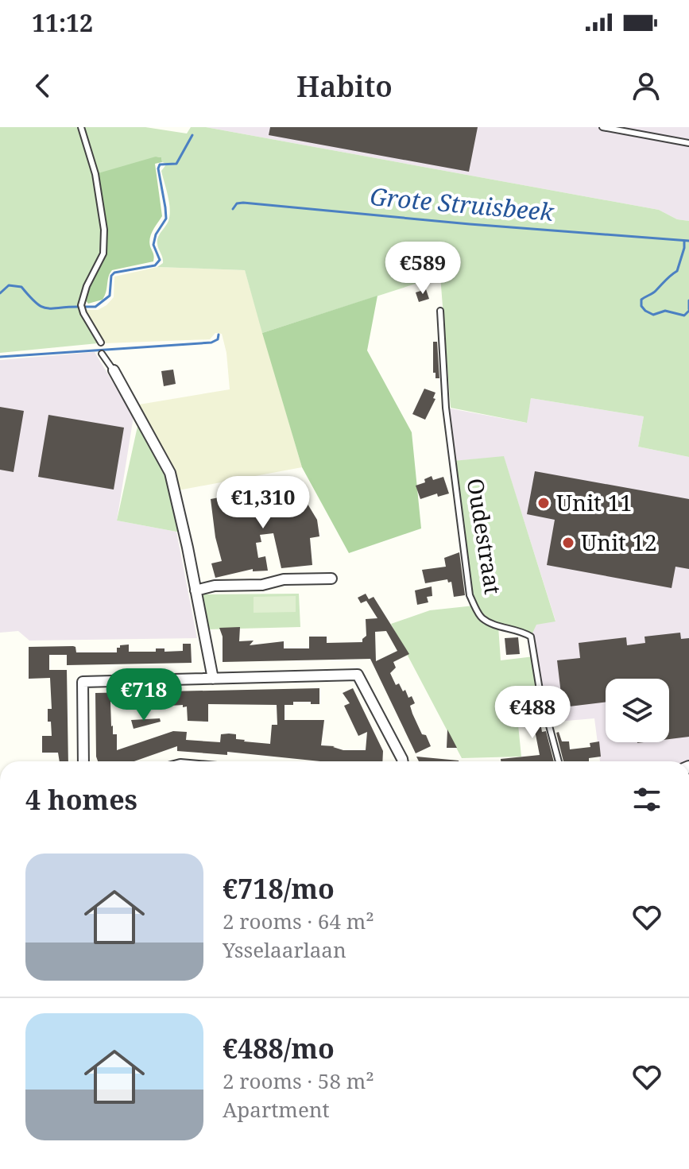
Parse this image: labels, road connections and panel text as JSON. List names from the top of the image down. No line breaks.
{"streets":{"lane":["Oudestraat"]},"water":["Grote Struisbeek"],"places":["Unit 11","Unit 12"],"page":{"status":"11:12","header":"Habito","price":["€589","€1,310","€718","€488"],"heading":"4 homes","list":[{"name":"€718/mo","note":"2 rooms · 64 m² · Ysselaarlaan"},{"name":"€488/mo","note":"2 rooms · 58 m² · Apartment"}]}}
